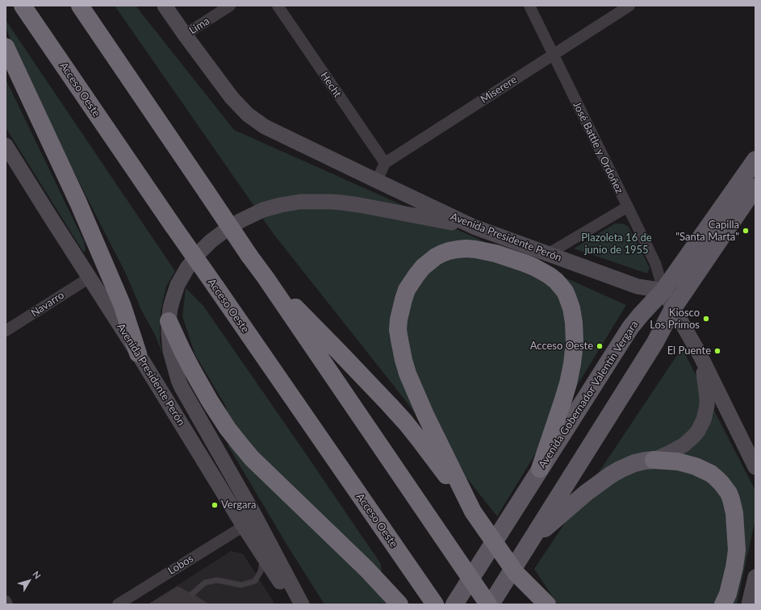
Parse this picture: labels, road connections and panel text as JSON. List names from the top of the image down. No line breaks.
{"streets":{"highway":["Acceso Oeste"],"main road":["Avenida Presidente Perón","Avenida Gobernador Valentín Vergara"],"street":["Lima","Hecht","Miserere","José Battle y Ordoñez","Navarro","Lobos"]},"crossings":[["Lima","Avenida Presidente Perón"],["Hecht","Miserere"],["Miserere","José Battle y Ordoñez"],["José Battle y Ordoñez","Avenida Presidente Perón"],["José Battle y Ordoñez","Avenida Gobernador Valentín Vergara"],["Avenida Presidente Perón","Navarro"],["Avenida Presidente Perón","Avenida Gobernador Valentín Vergara"],["Avenida Presidente Perón","Lobos"]],"parks":["Plazoleta 16 de junio de 1955"],"places":["Capilla \"Santa Marta\"","Kiosco Los Primos","Acceso Oeste","El Puente","Vergara"],"north":"top right"}
